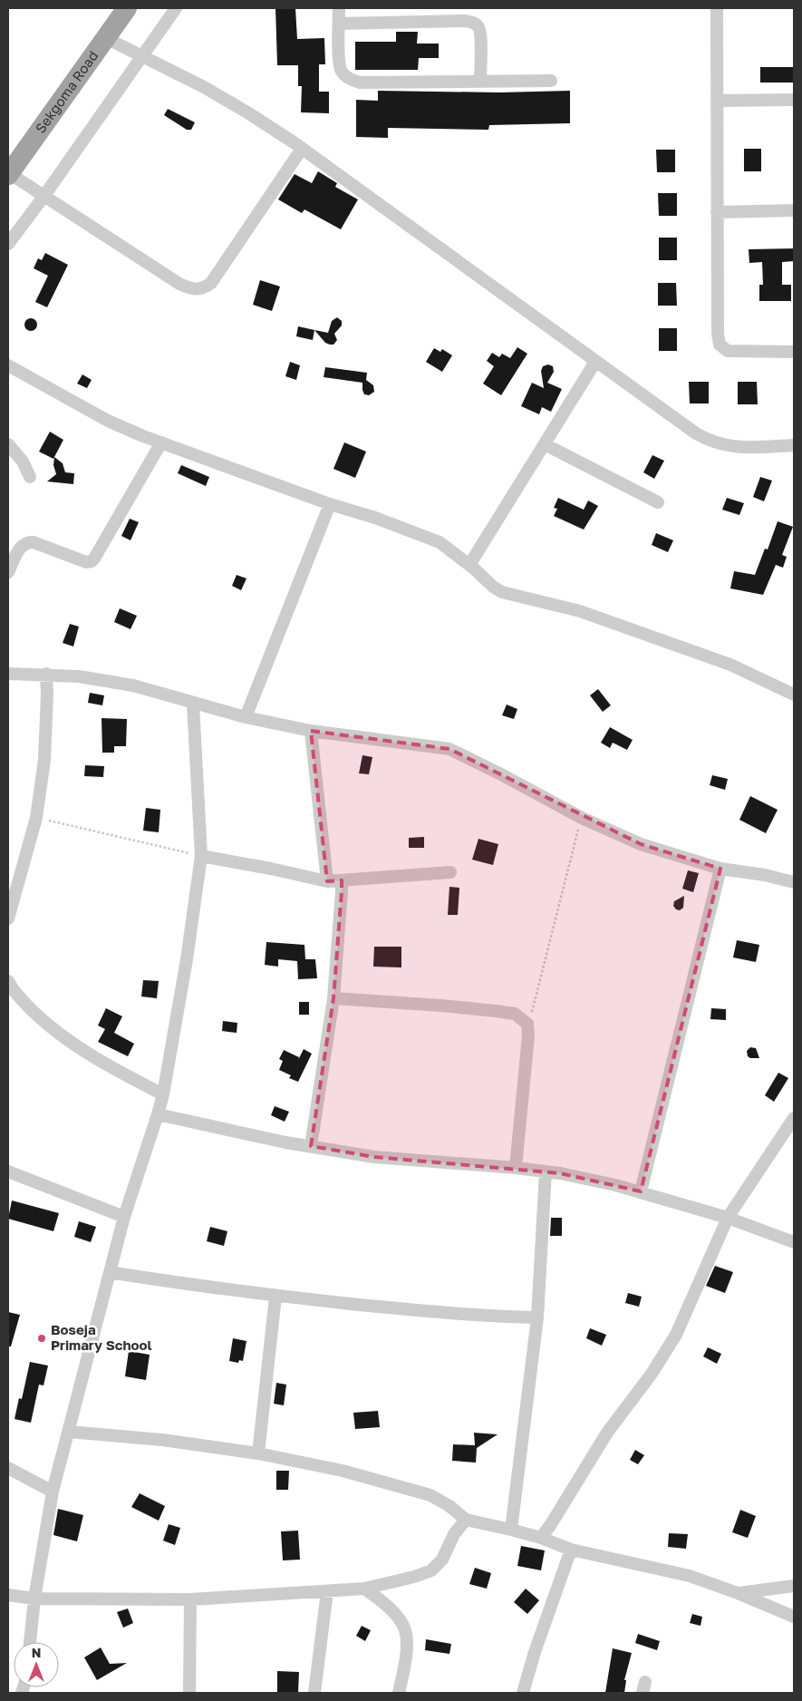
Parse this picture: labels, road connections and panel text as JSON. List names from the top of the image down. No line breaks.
{"streets":{"highway":["Sekgoma Road"]},"places":["Boseja Primary School"],"north":"top"}
